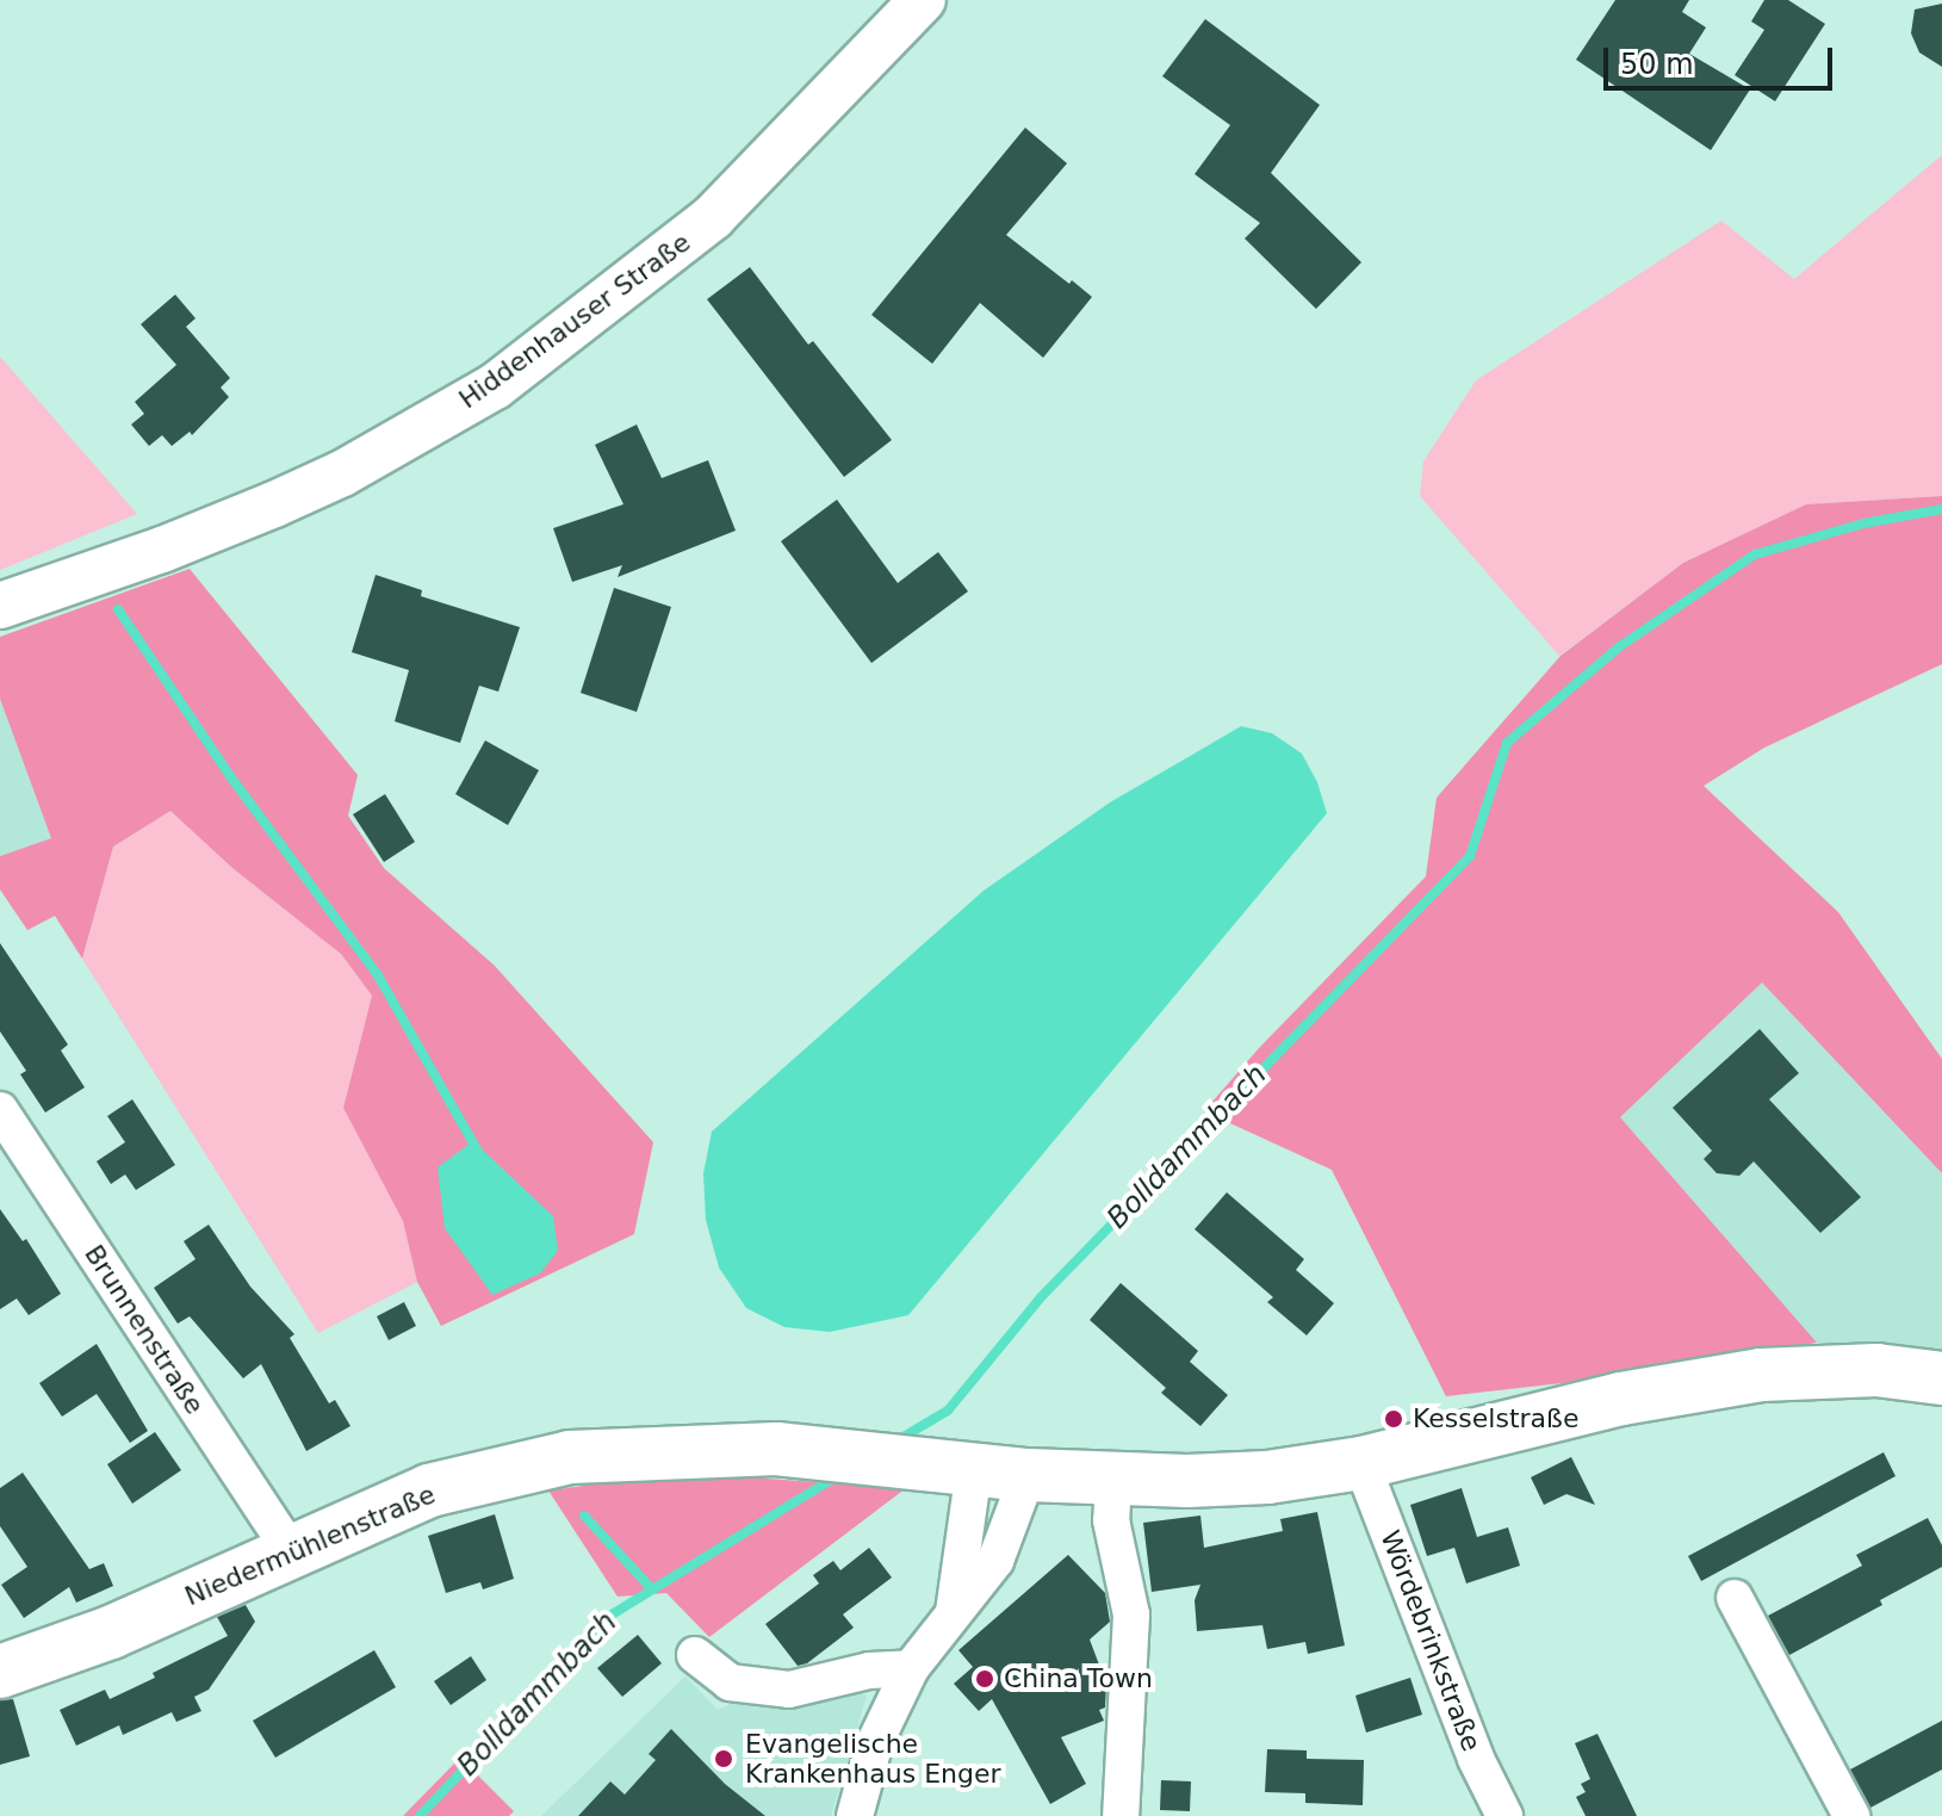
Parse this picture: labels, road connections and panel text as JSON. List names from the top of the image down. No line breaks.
{"streets":{"main road":["Niedermühlenstraße"],"street":["Hiddenhauser Straße","Brunnenstraße","Wördebrinkstraße"]},"crossings":[["Brunnenstraße","Niedermühlenstraße"],["Niedermühlenstraße","Wördebrinkstraße"]],"water":["Bolldammbach"],"places":["Kesselstraße","China Town","Evangelische Krankenhaus Enger"],"scale_bar":"50 m"}
